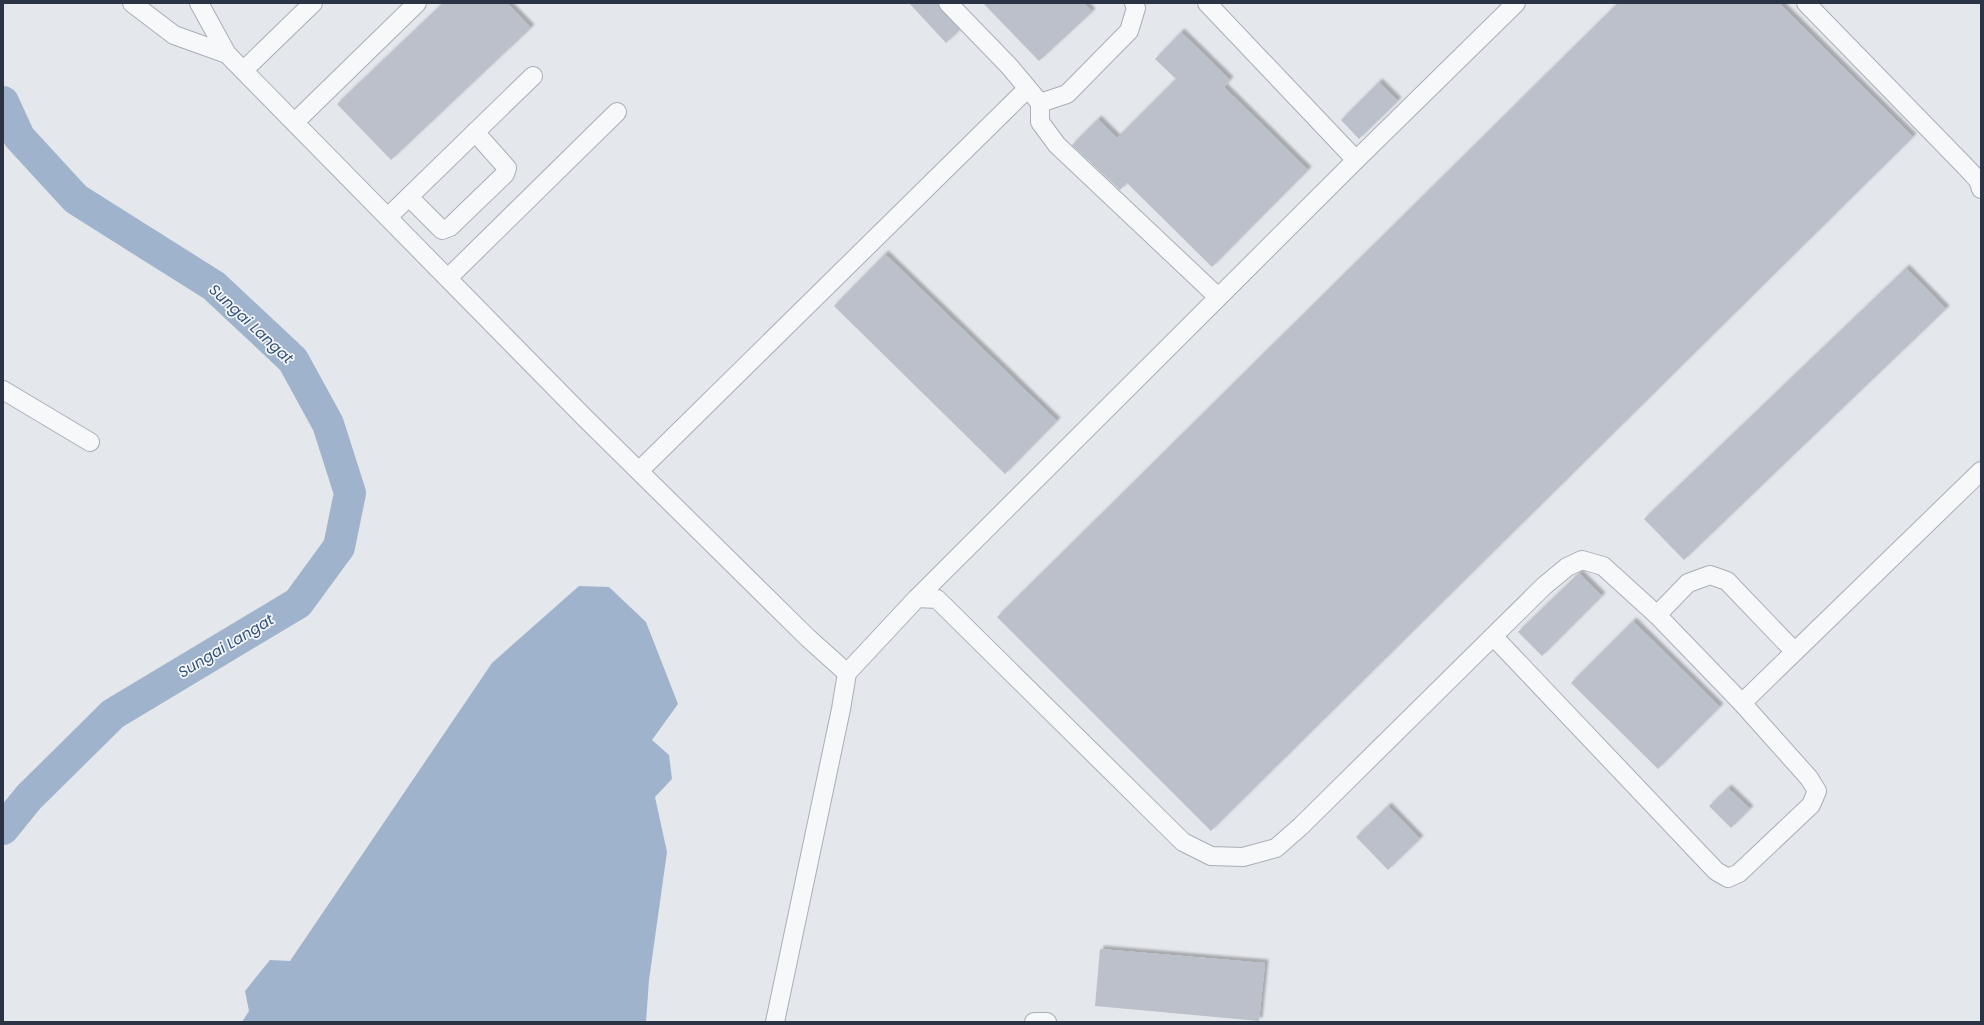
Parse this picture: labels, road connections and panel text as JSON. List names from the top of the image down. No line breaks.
{"water":["Sungai Langat"]}
